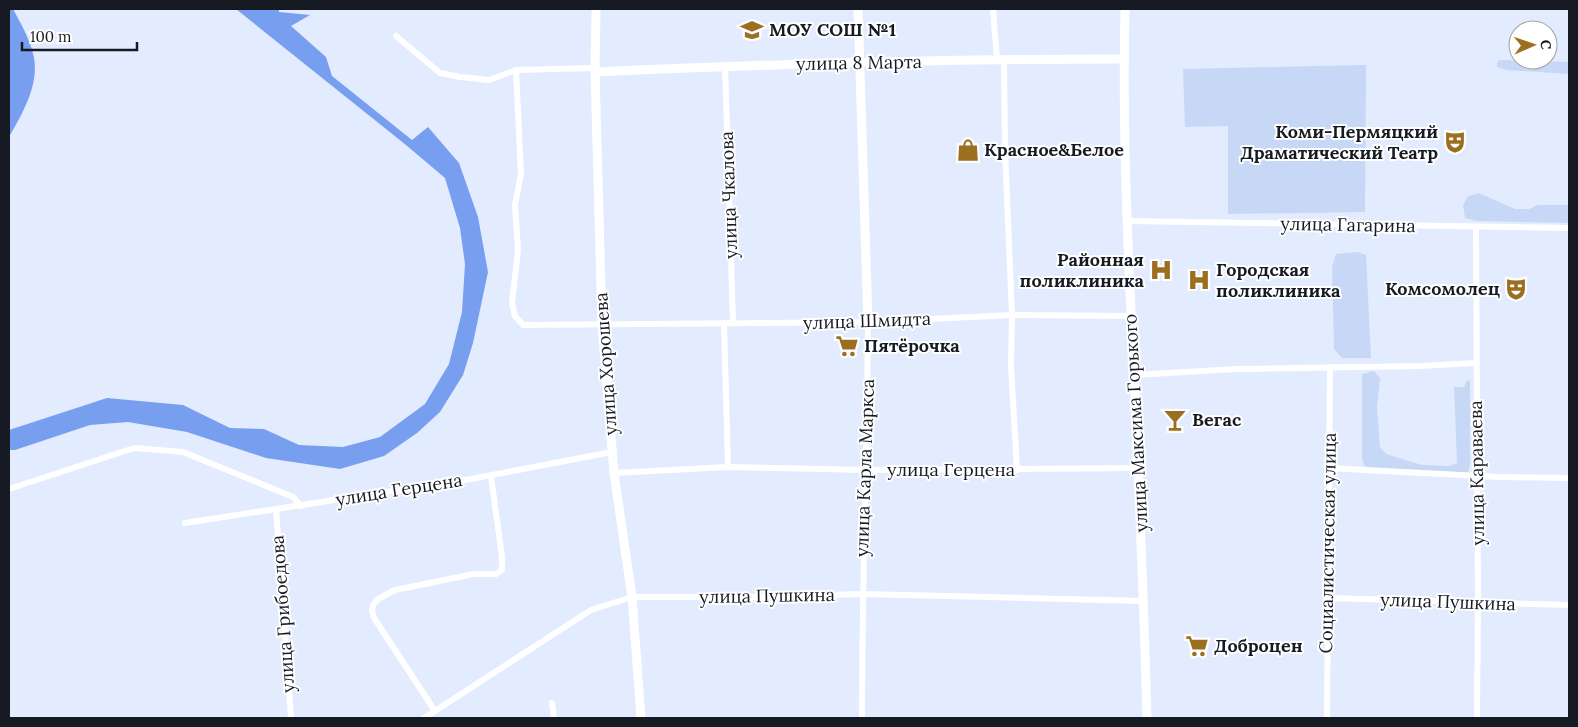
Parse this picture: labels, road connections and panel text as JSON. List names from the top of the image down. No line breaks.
{"streets":{"street":["улица 8 Марта","улица Чкалова","улица Гагарина","улица Шмидта","улица Хорошева","улица Максима Горького","улица Карла Маркса","улица Герцена","улица Караваева","Социалистическая улица","улица Пушкина","улица Грибоедова"]},"crossings":[["улица 8 Марта","улица Чкалова"],["улица 8 Марта","улица Хорошева"],["улица 8 Марта","улица Максима Горького"],["улица 8 Марта","улица Карла Маркса"],["улица Чкалова","улица Шмидта"],["улица Гагарина","улица Максима Горького"],["улица Гагарина","улица Караваева"],["улица Шмидта","улица Хорошева"],["улица Шмидта","улица Максима Горького"],["улица Шмидта","улица Карла Маркса"],["улица Хорошева","улица Герцена"],["улица Хорошева","улица Пушкина"],["улица Максима Горького","улица Герцена"],["улица Максима Горького","улица Пушкина"],["улица Карла Маркса","улица Герцена"],["улица Карла Маркса","улица Пушкина"],["улица Герцена","улица Грибоедова"],["улица Караваева","улица Пушкина"],["Социалистическая улица","улица Пушкина"]],"places":{"school or university":["МОУ СОШ №1"],"theatre":["Коми-Пермяцкий Драматический Театр","Комсомолец"],"shop":["Красное&Белое"],"hospital":["Районная поликлиника","Городская поликлиника"],"supermarket":["Пятёрочка","Доброцен"],"bar":["Вегас"]},"scale_bar":"100 m","north":"right"}
